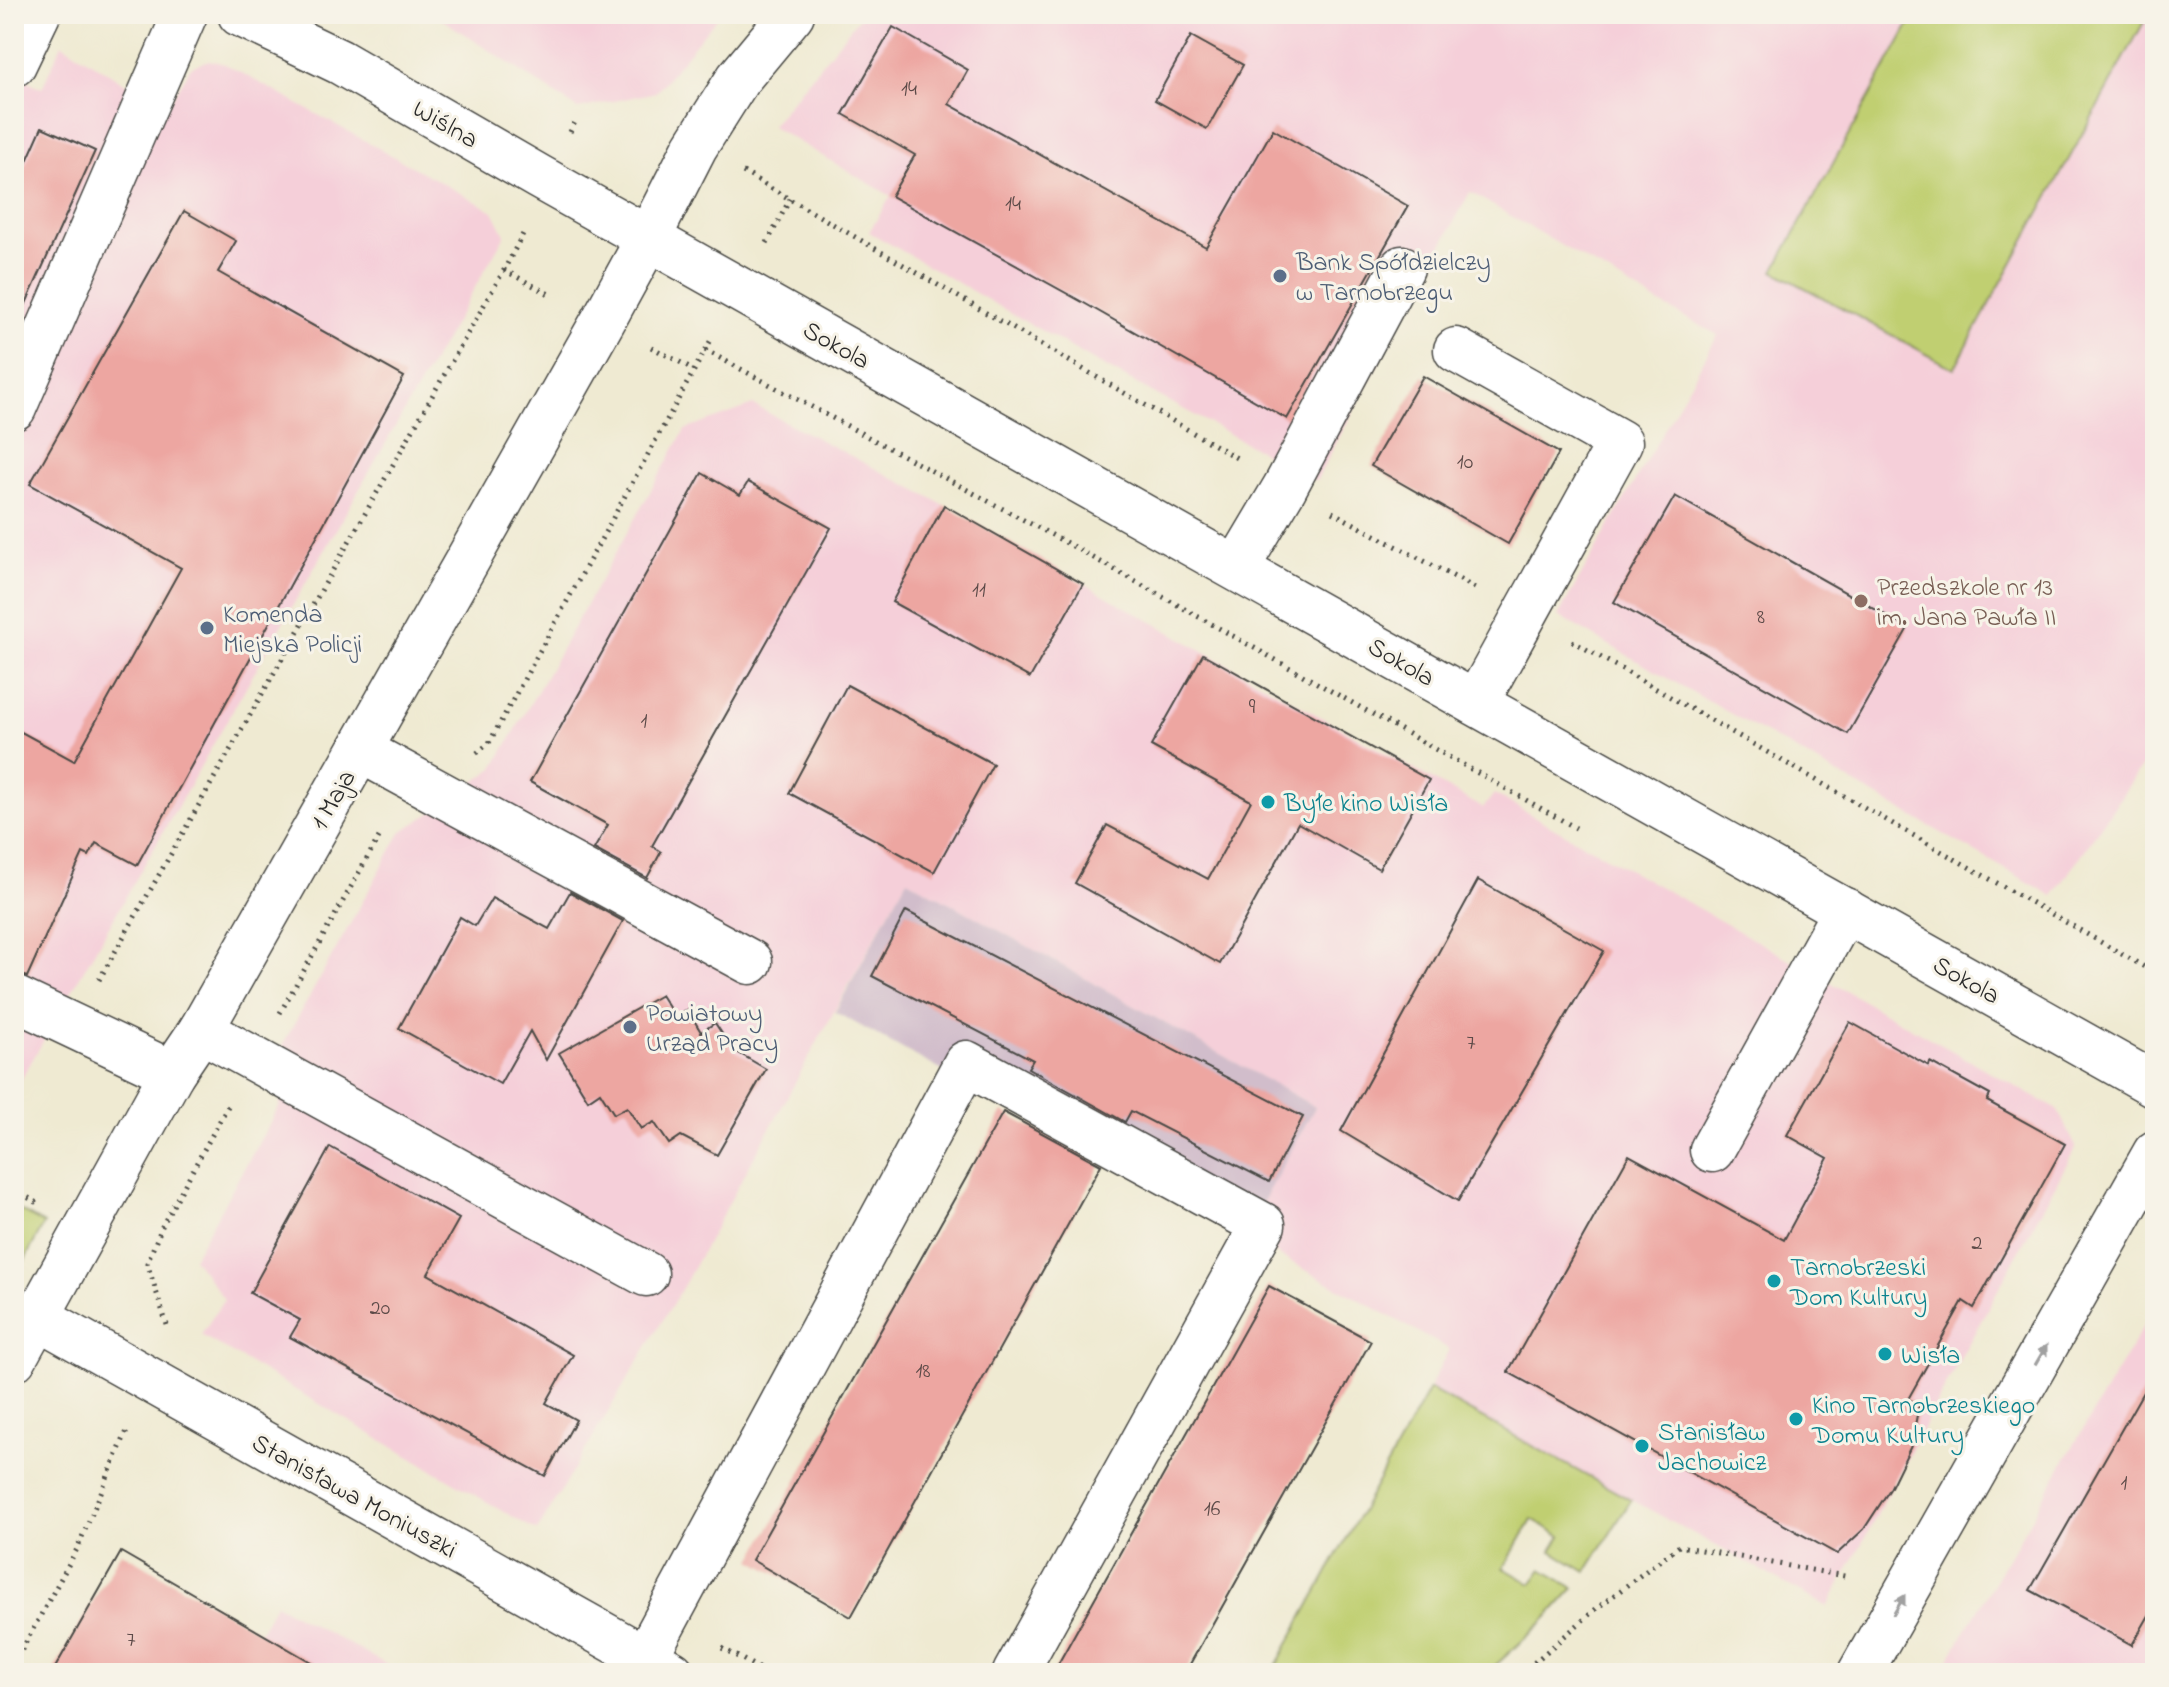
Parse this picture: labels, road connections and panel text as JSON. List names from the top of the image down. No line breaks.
{"streets":{"street":["Wiślna","Sokola","1 Maja","Stanisława Moniuszki"]},"crossings":[["Wiślna","Sokola"],["Wiślna","1 Maja"],["Sokola","1 Maja"],["1 Maja","Stanisława Moniuszki"]],"places":["Bank Spółdzielczy w Tarnobrzegu","Przedszkole nr 13 im. Jana Pawła II","Komenda Miejska Policji","Byłe kino Wisła","Powiatowy Urząd Pracy","Tarnobrzeski Dom Kultury","Wisła","Kino Tarnobrzeskiego Domu Kultury","Stanisław Jachowicz"],"house_numbers":["14","14","10","11","8","9","1","7","2","20","18","1","16","7"]}
